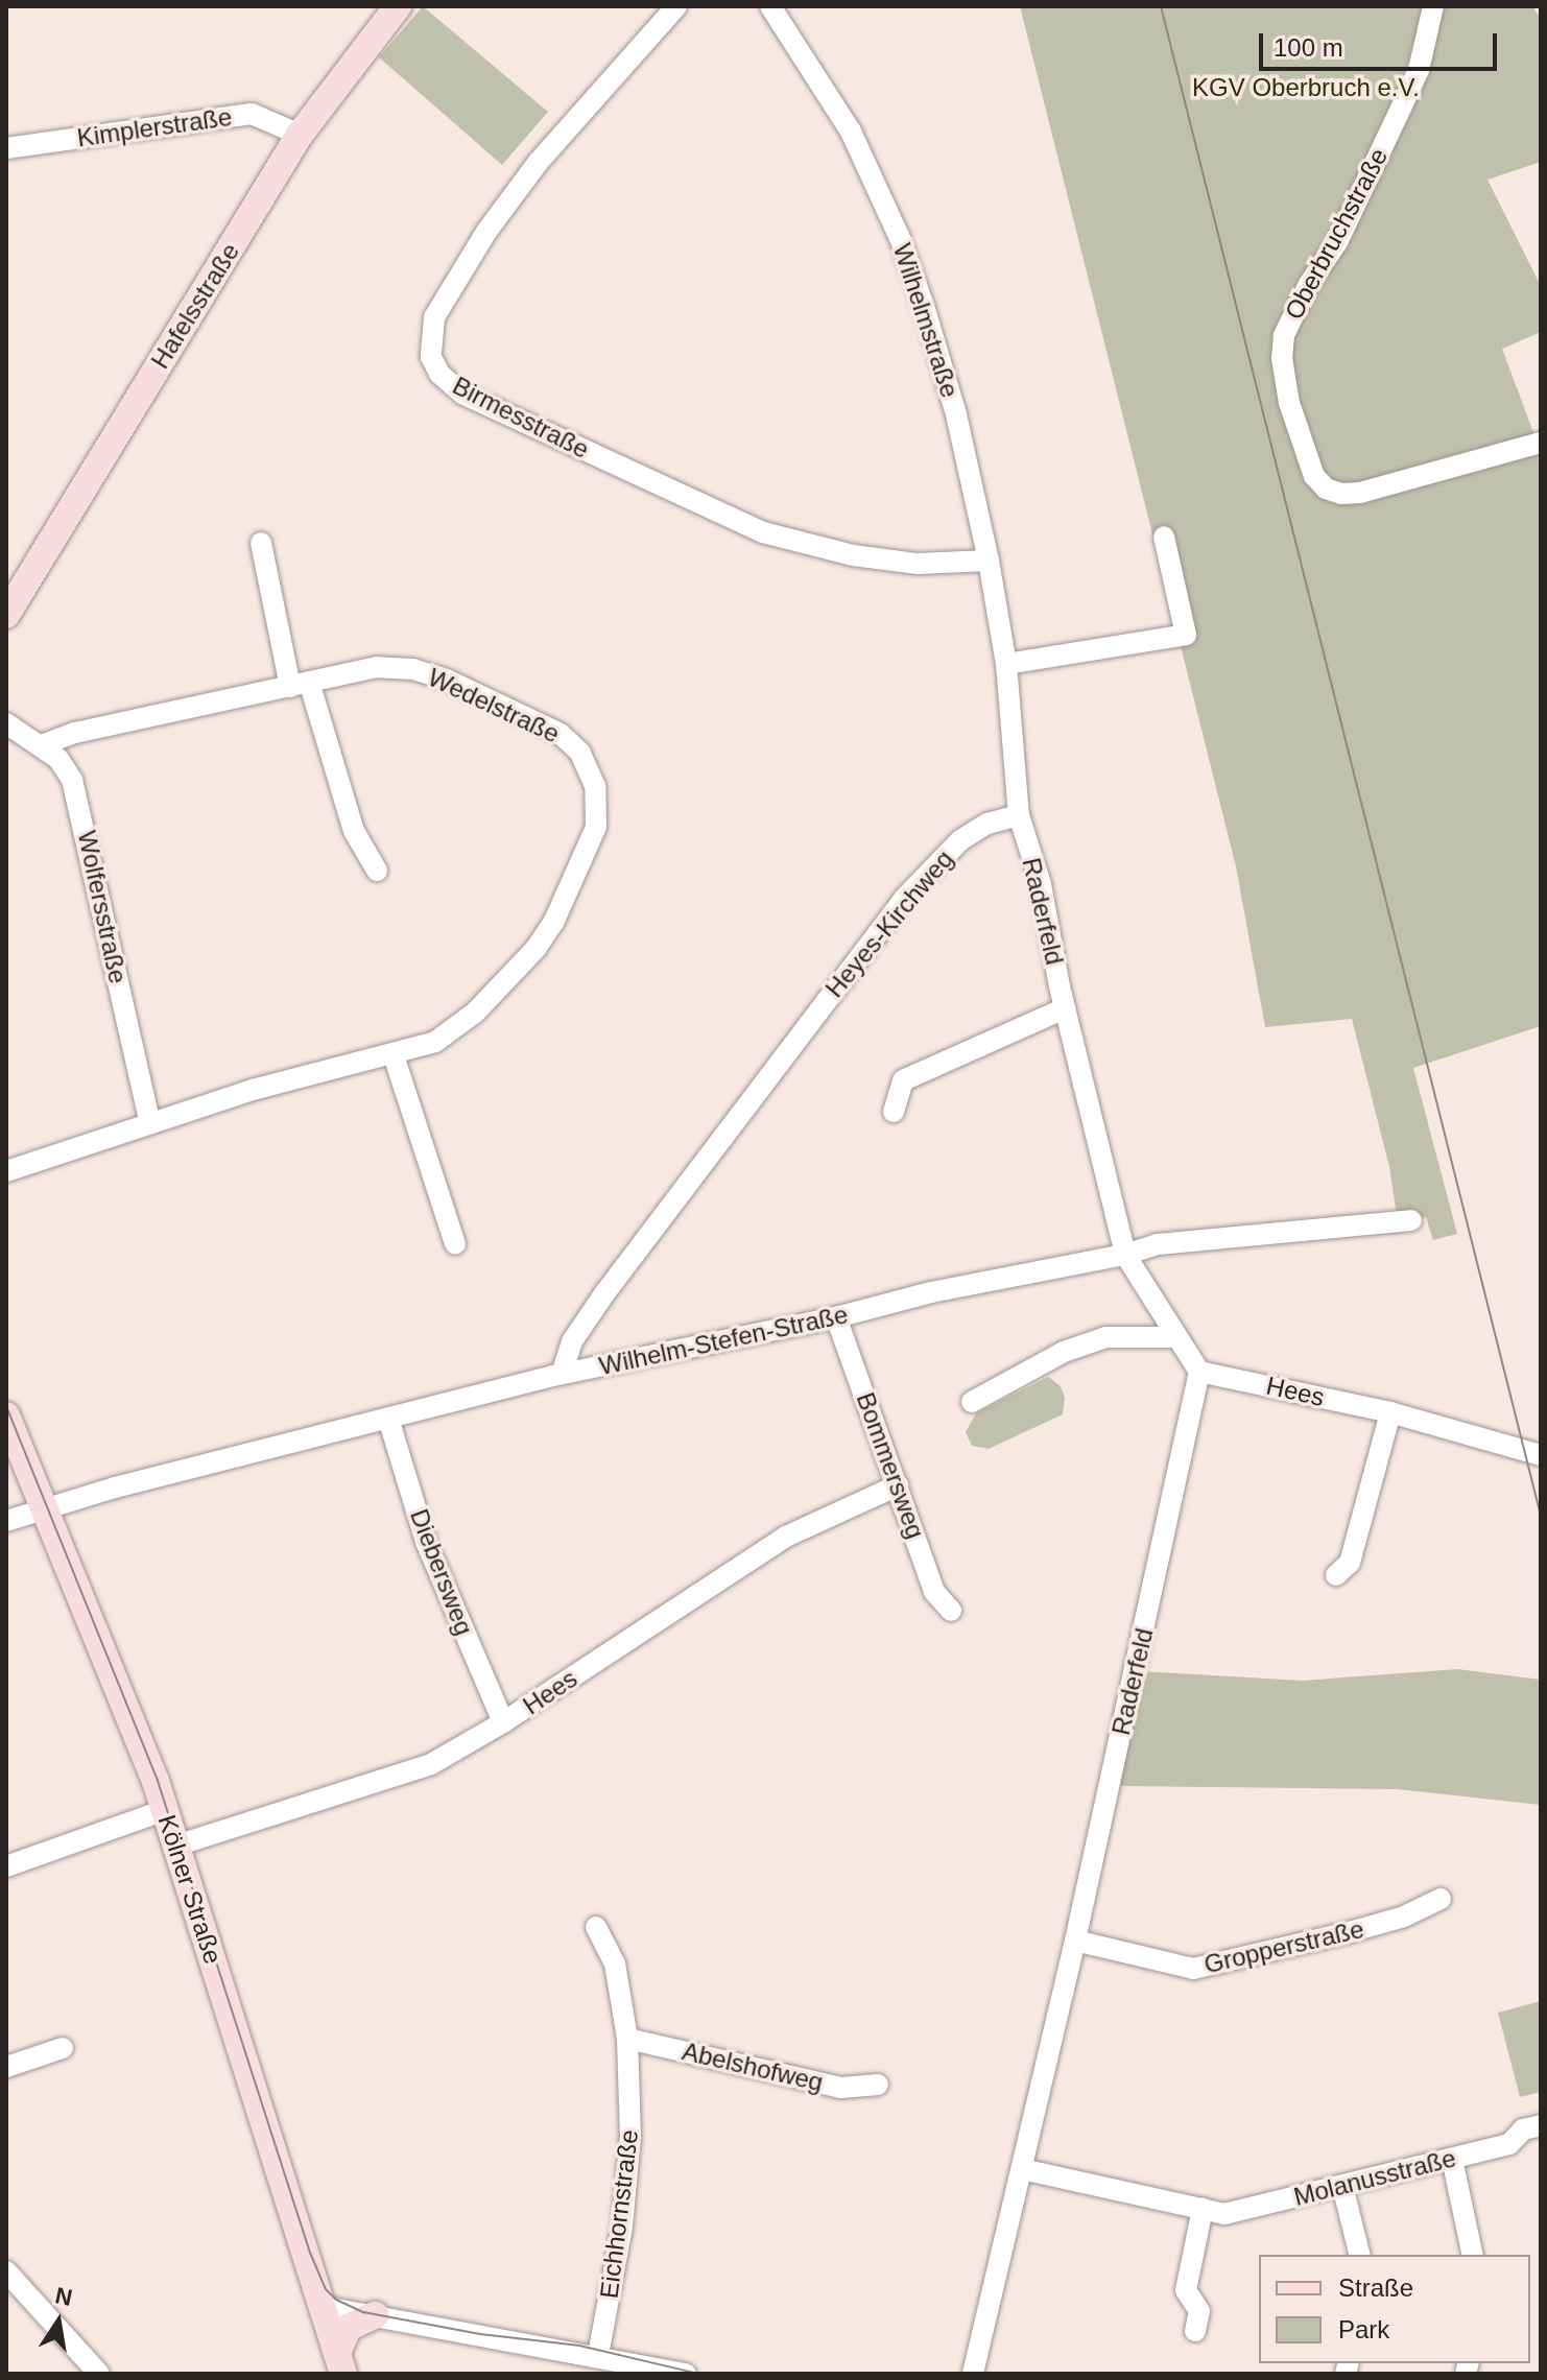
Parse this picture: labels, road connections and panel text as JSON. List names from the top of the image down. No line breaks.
{"streets":{"main road":["Hafelsstraße","Kölner Straße"],"street":["Kimplerstraße","Oberbruchstraße","Wilhelmstraße","Birmesstraße","Wedelstraße","Wolfersstraße","Raderfeld","Heyes-Kirchweg","Wilhelm-Stefen-Straße","Hees","Bommersweg","Diebersweg","Gropperstraße","Abelshofweg","Molanusstraße","Eichhornstraße"]},"crossings":[["Kimplerstraße","Hafelsstraße"],["Wilhelmstraße","Birmesstraße"],["Wedelstraße","Wolfersstraße"],["Raderfeld","Heyes-Kirchweg"],["Raderfeld","Wilhelm-Stefen-Straße"],["Raderfeld","Hees"],["Raderfeld","Gropperstraße"],["Raderfeld","Molanusstraße"],["Heyes-Kirchweg","Wilhelm-Stefen-Straße"],["Wilhelm-Stefen-Straße","Bommersweg"],["Wilhelm-Stefen-Straße","Diebersweg"],["Wilhelm-Stefen-Straße","Kölner Straße"],["Hees","Bommersweg"],["Hees","Diebersweg"],["Hees","Kölner Straße"],["Abelshofweg","Eichhornstraße"]],"parks":["KGV Oberbruch e.V."],"legend":["Straße","Park"],"scale_bar":"100 m","north":"top"}
